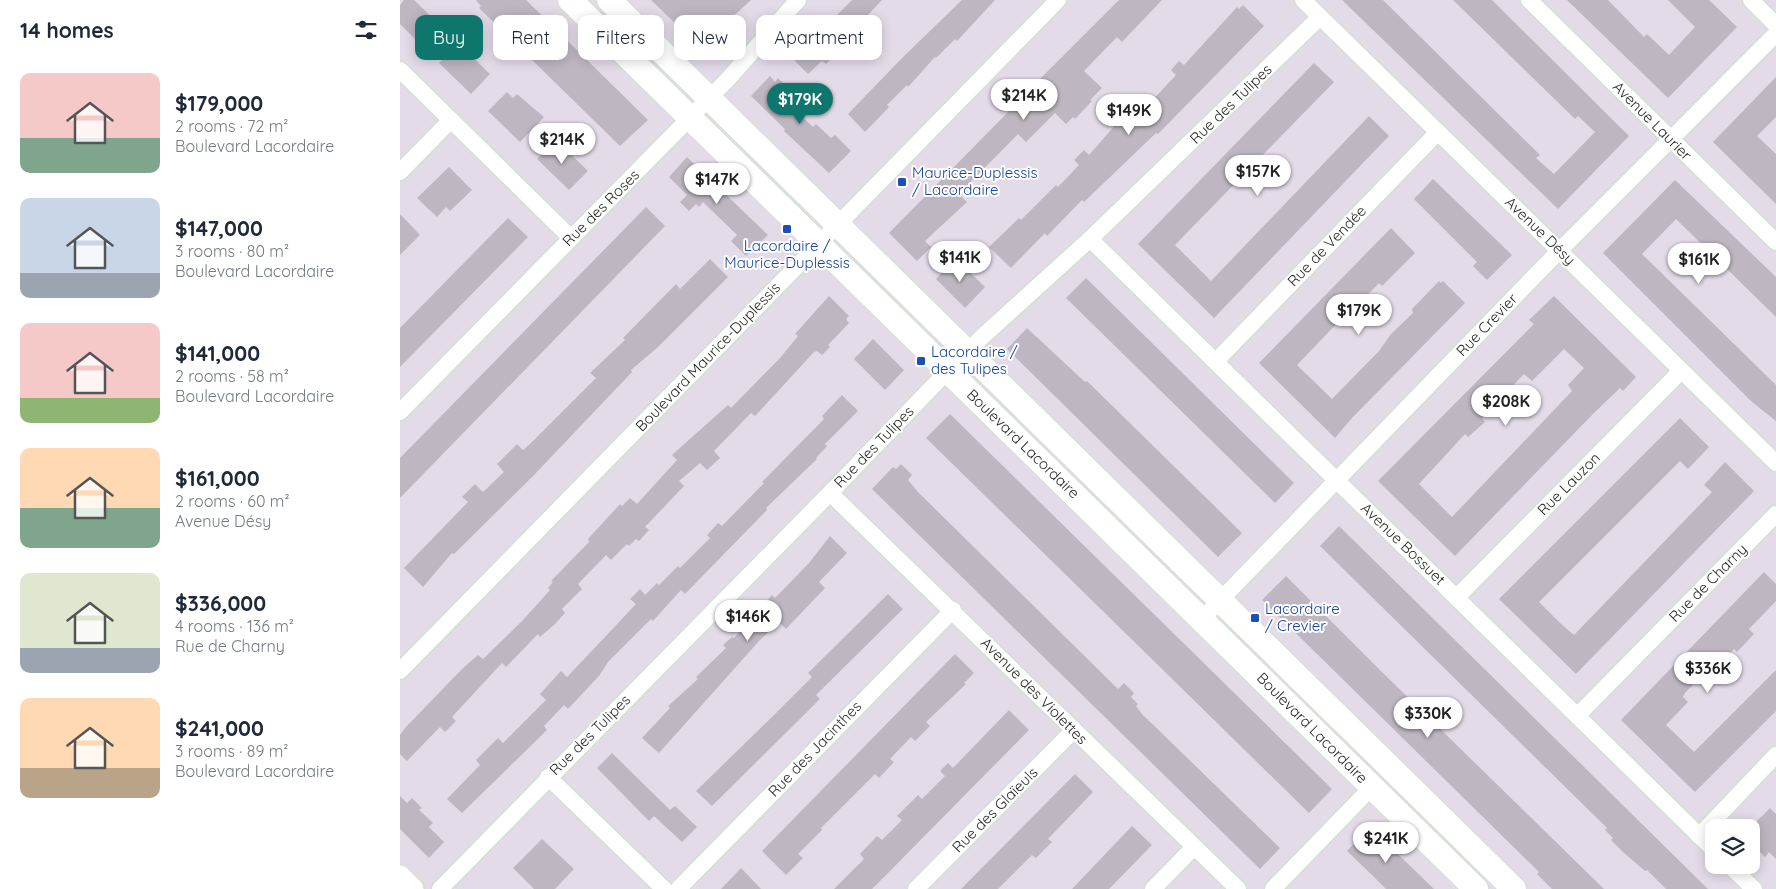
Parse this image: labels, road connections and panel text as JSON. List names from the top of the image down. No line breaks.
{"streets":{"main road":["Boulevard Lacordaire"],"street":["Rue des Tulipes","Avenue Laurier","Rue des Roses","Avenue Désy","Rue de Vendée","Rue Crevier","Boulevard Maurice-Duplessis","Rue Lauzon","Avenue Bossuet","Rue de Charny","Avenue des Violettes","Rue des Jacinthes","Rue des Glaïeuls"]},"crossings":[["Rue des Tulipes","Avenue Désy"],["Rue des Tulipes","Boulevard Lacordaire"],["Rue des Tulipes","Avenue Bossuet"],["Rue des Tulipes","Avenue des Violettes"],["Avenue Laurier","Rue Crevier"],["Rue des Roses","Boulevard Lacordaire"],["Avenue Désy","Rue de Vendée"],["Avenue Désy","Rue Crevier"],["Avenue Désy","Rue Lauzon"],["Rue de Vendée","Avenue Bossuet"],["Rue Crevier","Boulevard Lacordaire"],["Rue Crevier","Avenue Bossuet"],["Boulevard Maurice-Duplessis","Boulevard Lacordaire"],["Rue Lauzon","Avenue Bossuet"],["Avenue Bossuet","Rue de Charny"],["Avenue des Violettes","Rue des Jacinthes"],["Avenue des Violettes","Rue des Glaïeuls"]],"places":{"transit":["Maurice-Duplessis / Lacordaire","Lacordaire / Maurice-Duplessis","Lacordaire / des Tulipes","Lacordaire / Crevier"]},"page":{"heading":"14 homes","chip":["Buy","Rent","Filters","New","Apartment"],"list":[{"name":"$179,000","note":"2 rooms · 72 m² · Boulevard Lacordaire"},{"name":"$147,000","note":"3 rooms · 80 m² · Boulevard Lacordaire"},{"name":"$141,000","note":"2 rooms · 58 m² · Boulevard Lacordaire"},{"name":"$161,000","note":"2 rooms · 60 m² · Avenue Désy"},{"name":"$336,000","note":"4 rooms · 136 m² · Rue de Charny"},{"name":"$241,000","note":"3 rooms · 89 m² · Boulevard Lacordaire"}],"price":["$214K","$179K","$149K","$214K","$157K","$147K","$141K","$161K","$179K","$208K","$146K","$336K","$330K","$241K"]}}
